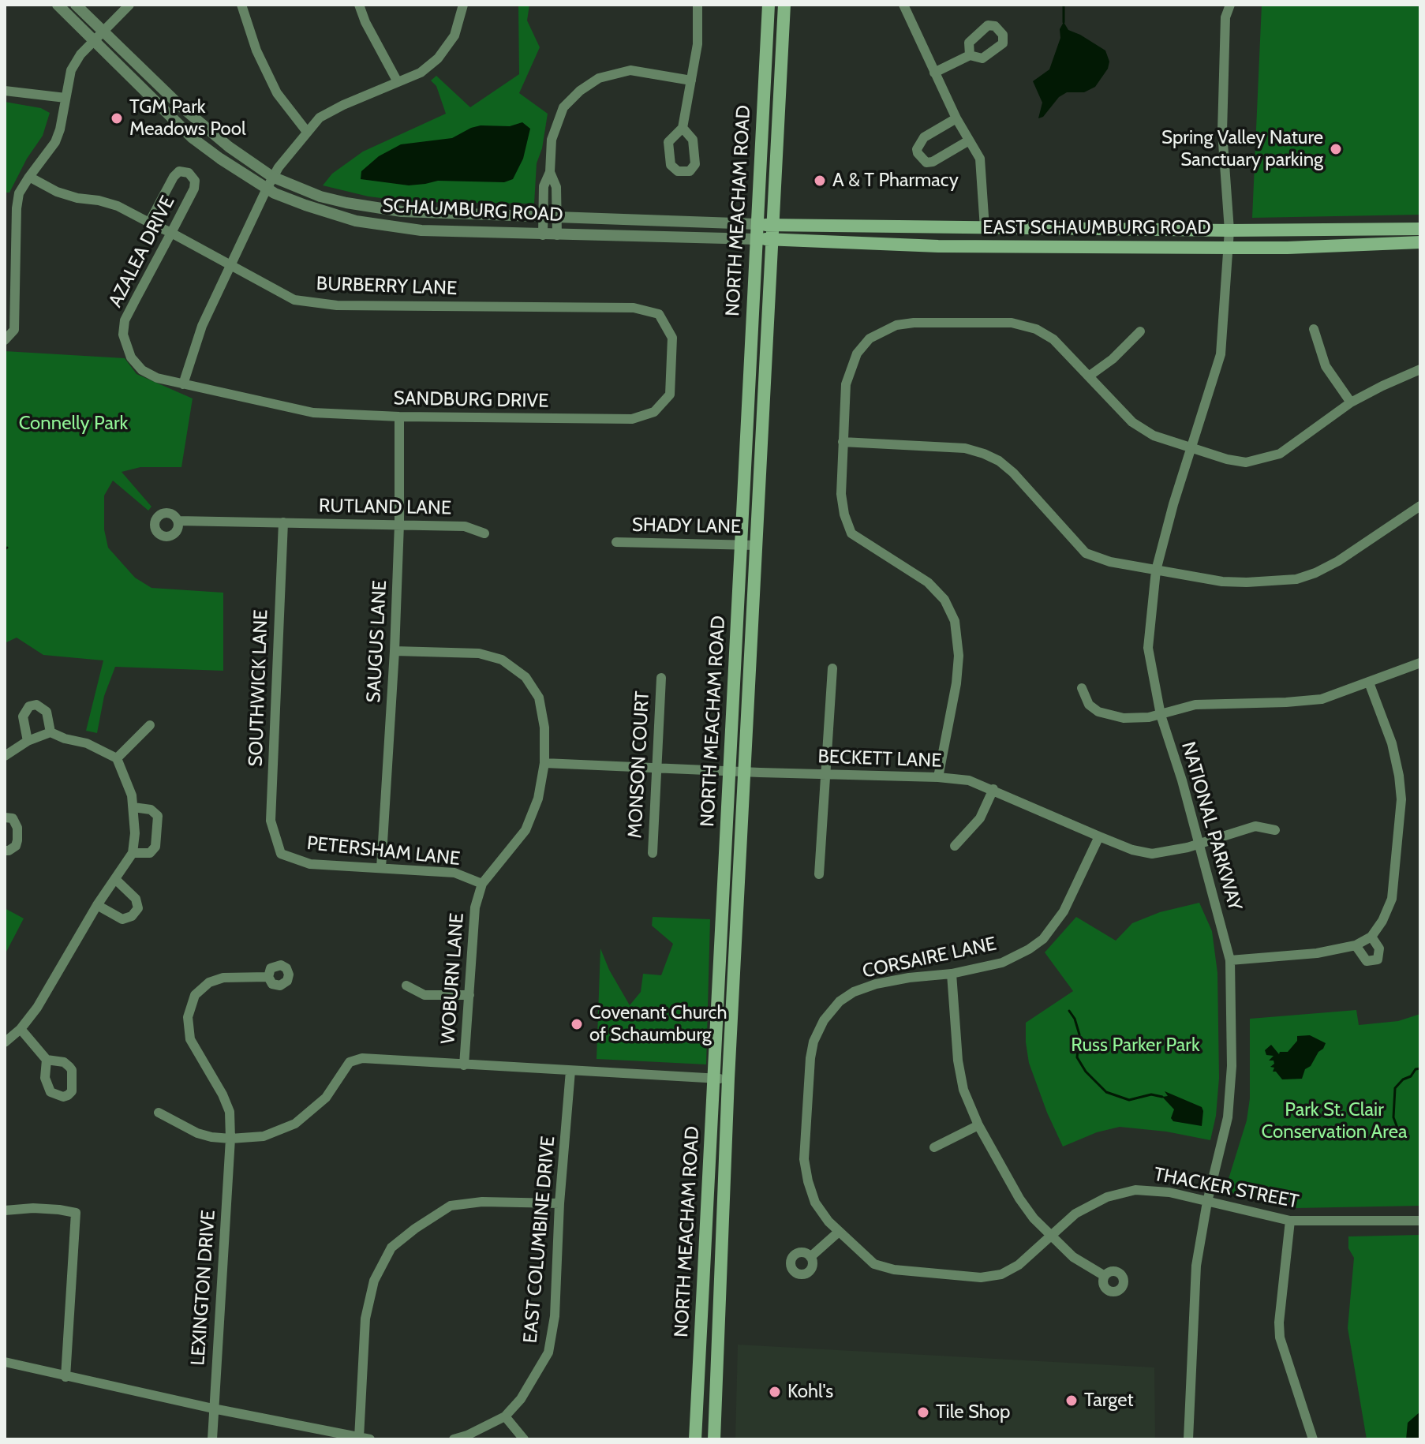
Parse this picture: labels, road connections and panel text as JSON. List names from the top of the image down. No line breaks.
{"streets":{"main road":["SCHAUMBURG ROAD","NORTH MEACHAM ROAD","EAST SCHAUMBURG ROAD"],"street":["AZALEA DRIVE","BURBERRY LANE","SANDBURG DRIVE","RUTLAND LANE","SHADY LANE","SAUGUS LANE","SOUTHWICK LANE","BECKETT LANE","MONSON COURT","NATIONAL PARKWAY","PETERSHAM LANE","CORSAIRE LANE","WOBURN LANE","THACKER STREET","EAST COLUMBINE DRIVE","LEXINGTON DRIVE"]},"crossings":[["SCHAUMBURG ROAD","NORTH MEACHAM ROAD"],["SCHAUMBURG ROAD","EAST SCHAUMBURG ROAD"],["NORTH MEACHAM ROAD","EAST SCHAUMBURG ROAD"],["NORTH MEACHAM ROAD","SHADY LANE"],["NORTH MEACHAM ROAD","BECKETT LANE"],["EAST SCHAUMBURG ROAD","NATIONAL PARKWAY"],["AZALEA DRIVE","BURBERRY LANE"],["AZALEA DRIVE","SANDBURG DRIVE"],["BURBERRY LANE","SANDBURG DRIVE"],["SANDBURG DRIVE","SAUGUS LANE"],["RUTLAND LANE","SAUGUS LANE"],["RUTLAND LANE","SOUTHWICK LANE"],["SAUGUS LANE","PETERSHAM LANE"],["SAUGUS LANE","WOBURN LANE"],["SOUTHWICK LANE","PETERSHAM LANE"],["BECKETT LANE","MONSON COURT"],["BECKETT LANE","NATIONAL PARKWAY"],["BECKETT LANE","CORSAIRE LANE"],["BECKETT LANE","WOBURN LANE"],["NATIONAL PARKWAY","THACKER STREET"],["PETERSHAM LANE","WOBURN LANE"],["CORSAIRE LANE","THACKER STREET"]],"parks":["Connelly Park","Russ Parker Park","Park St. Clair Conservation Area"],"places":["TGM Park Meadows Pool","Spring Valley Nature Sanctuary parking","A & T Pharmacy","Covenant Church of Schaumburg","Kohl's","Target","Tile Shop"]}
